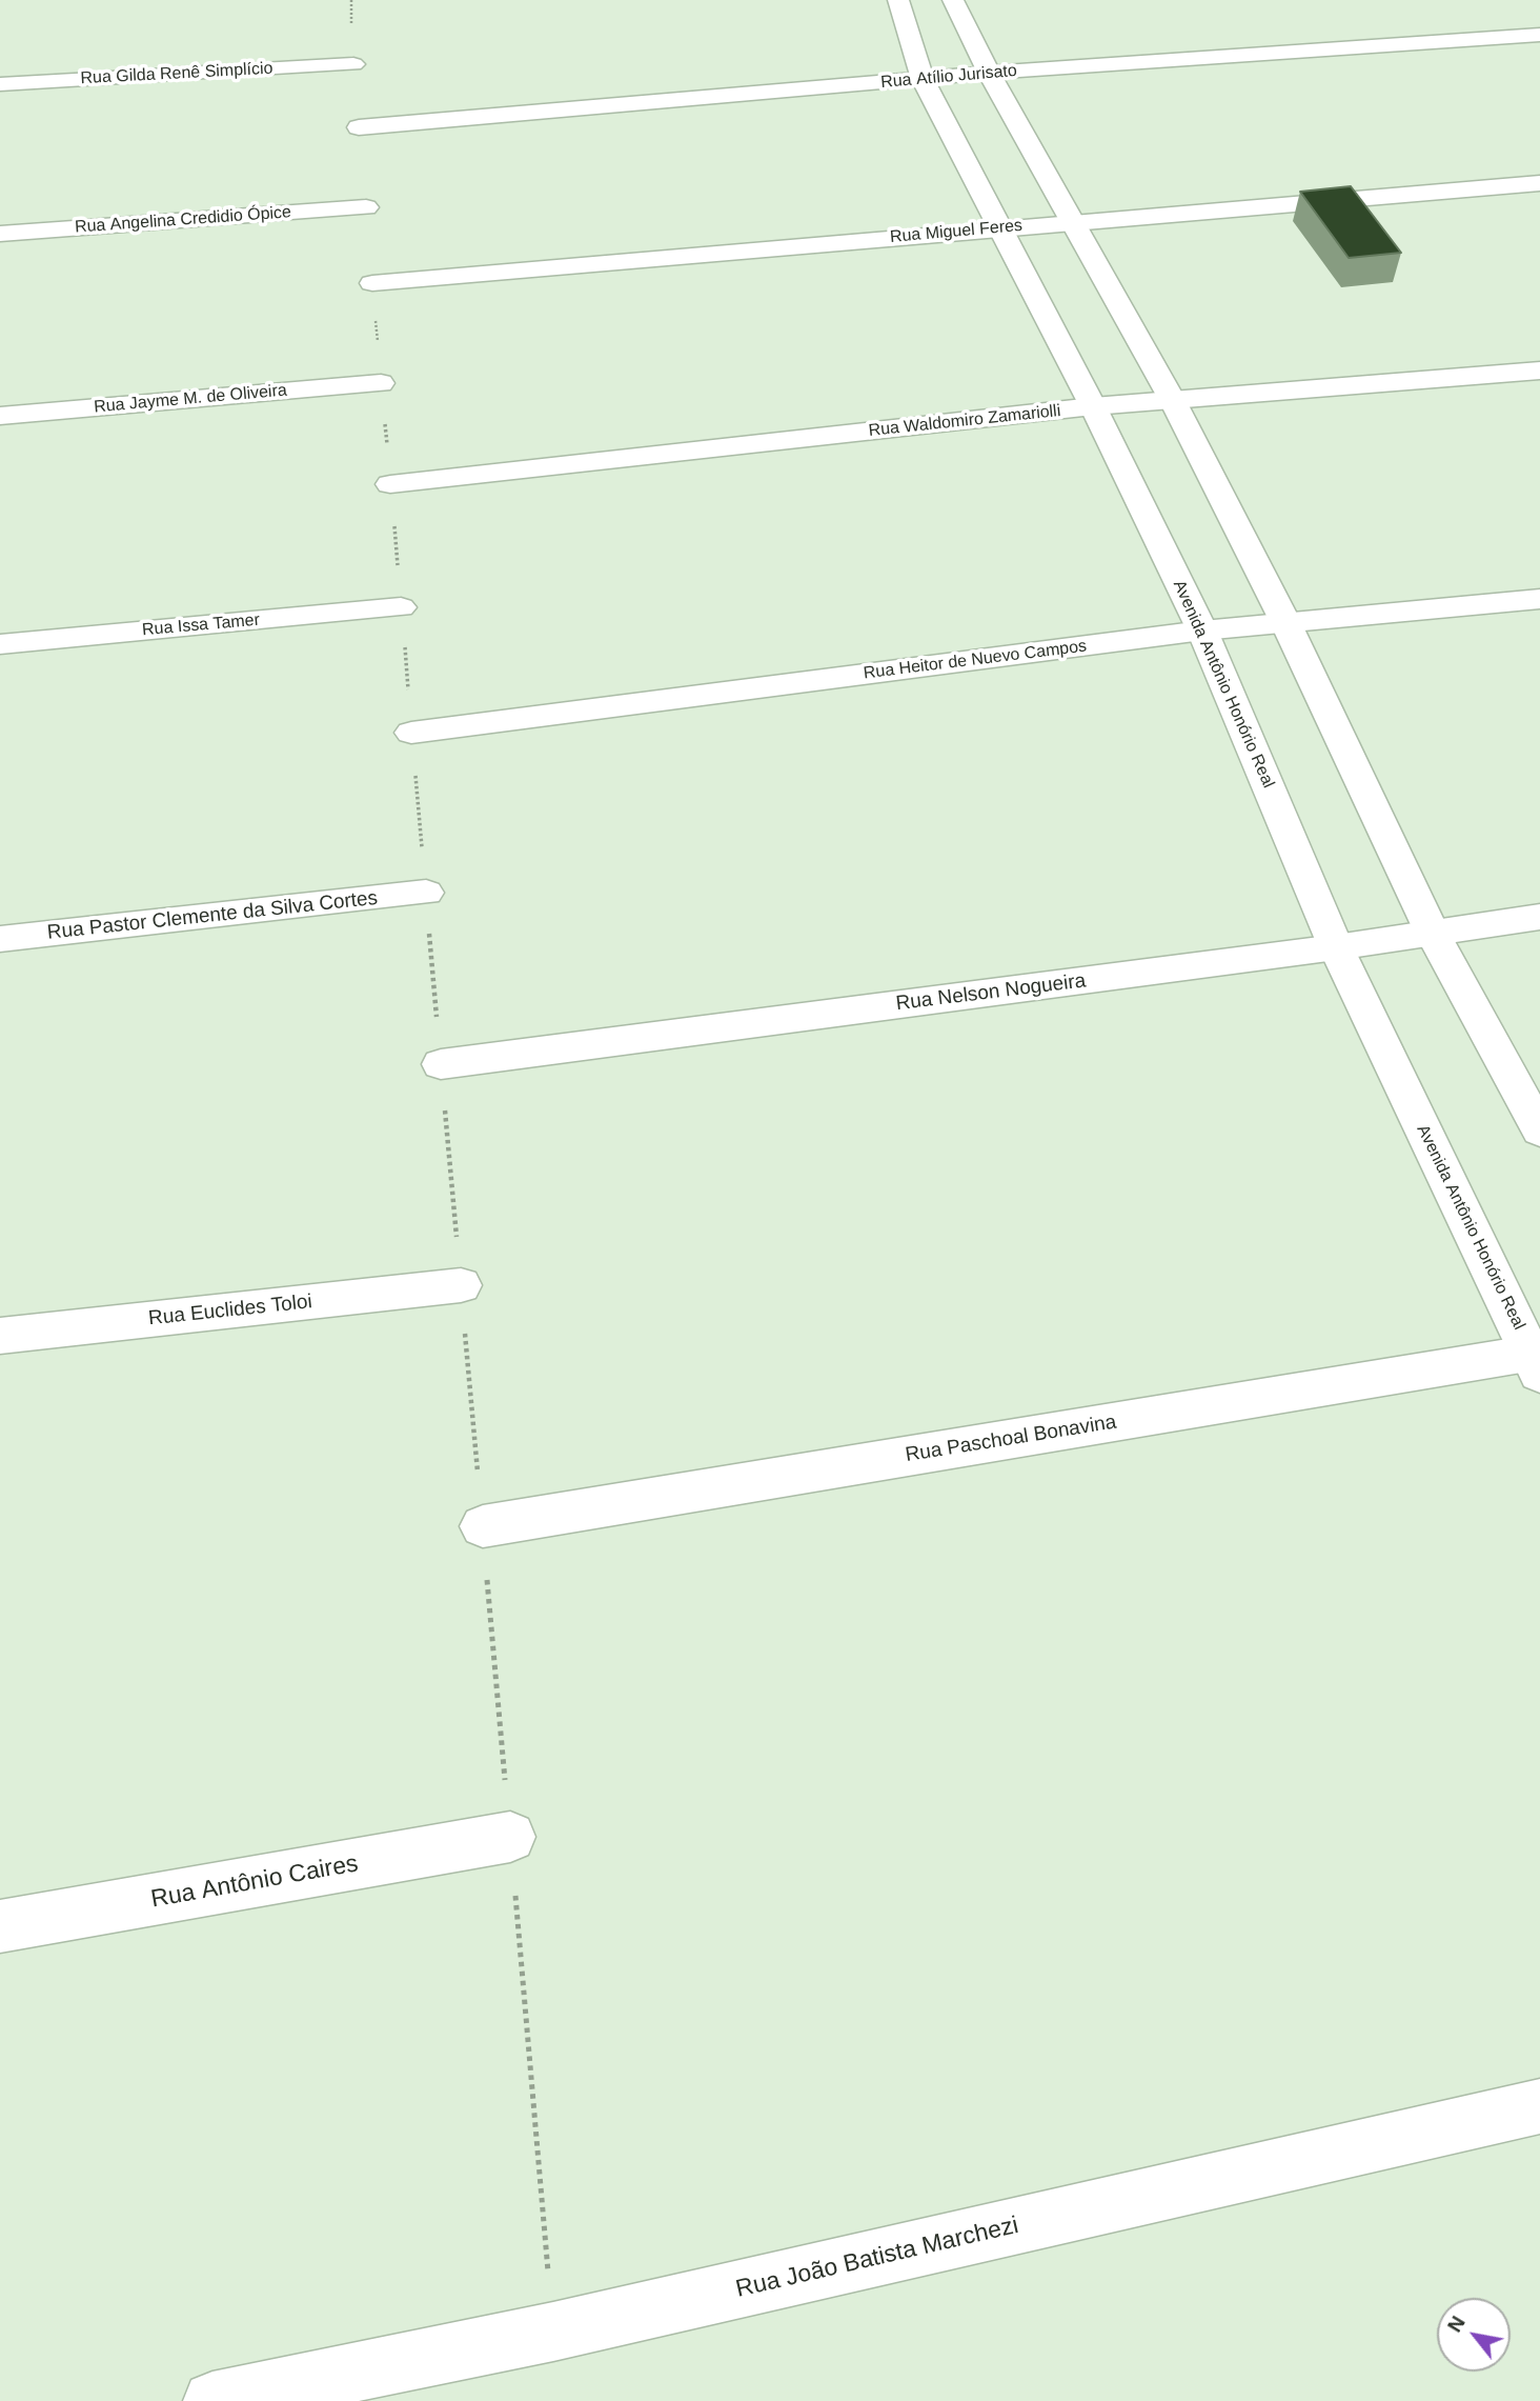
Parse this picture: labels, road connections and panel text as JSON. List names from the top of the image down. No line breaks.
{"streets":{"street":["Rua Gilda Renê Simplício","Rua Atílio Jurisato","Rua Angelina Credidio Ópice","Rua Miguel Feres","Rua Jayme M. de Oliveira","Rua Waldomiro Zamariolli","Rua Issa Tamer","Rua Heitor de Nuevo Campos","Avenida Antônio Honório Real","Rua Pastor Clemente da Silva Cortes","Rua Nelson Nogueira","Rua Euclides Toloi","Rua Paschoal Bonavina","Rua Antônio Caires","Rua João Batista Marchezi"]},"crossings":[["Rua Atílio Jurisato","Avenida Antônio Honório Real"],["Rua Miguel Feres","Avenida Antônio Honório Real"],["Rua Waldomiro Zamariolli","Avenida Antônio Honório Real"],["Rua Heitor de Nuevo Campos","Avenida Antônio Honório Real"],["Avenida Antônio Honório Real","Rua Nelson Nogueira"],["Avenida Antônio Honório Real","Rua Paschoal Bonavina"]],"north":"top left"}
